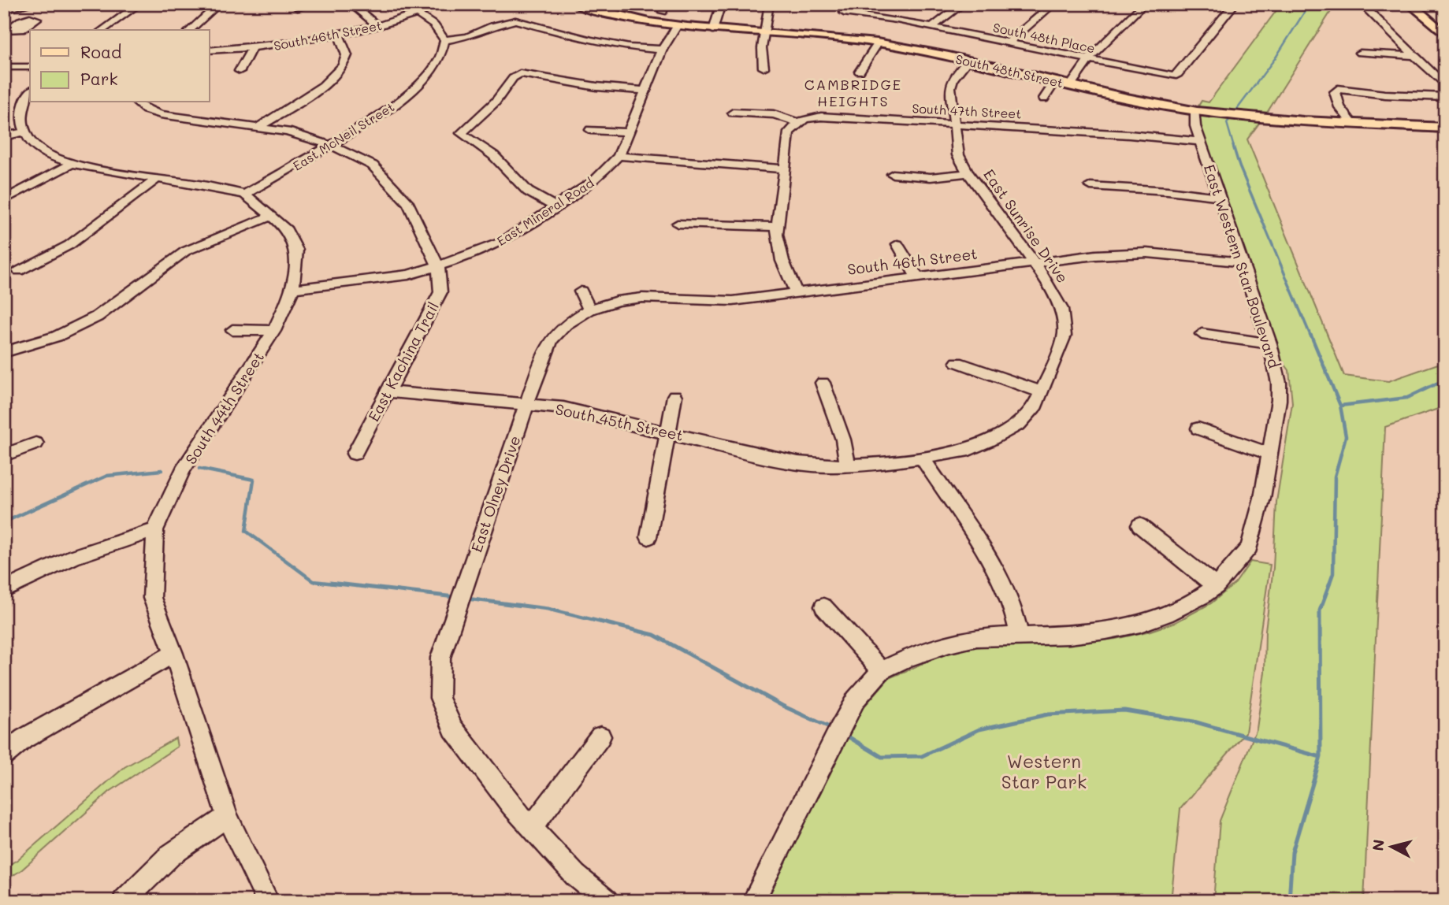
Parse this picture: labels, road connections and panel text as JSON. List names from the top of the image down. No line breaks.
{"streets":{"main road":["South 48th Street"],"street":["South 46th Street","South 48th Place","South 47th Street","East McNeil Street","East Mineral Road","East Sunrise Drive","East Western Star Boulevard","East Kachina Trail","South 44th Street","South 45th Street","East Olney Drive"]},"crossings":[["South 46th Street","East Sunrise Drive"],["South 46th Street","East Western Star Boulevard"],["South 46th Street","East Olney Drive"],["South 48th Street","East Mineral Road"],["South 48th Street","East Sunrise Drive"],["South 48th Street","East Western Star Boulevard"],["South 47th Street","East Sunrise Drive"],["South 47th Street","East Western Star Boulevard"],["East McNeil Street","South 44th Street"],["East Mineral Road","East Kachina Trail"],["East Mineral Road","South 44th Street"],["East Sunrise Drive","South 45th Street"],["East Kachina Trail","South 45th Street"],["South 45th Street","East Olney Drive"]],"districts":["CAMBRIDGE HEIGHTS"],"parks":["Western Star Park"],"legend":["Road","Park"],"north":"left"}
